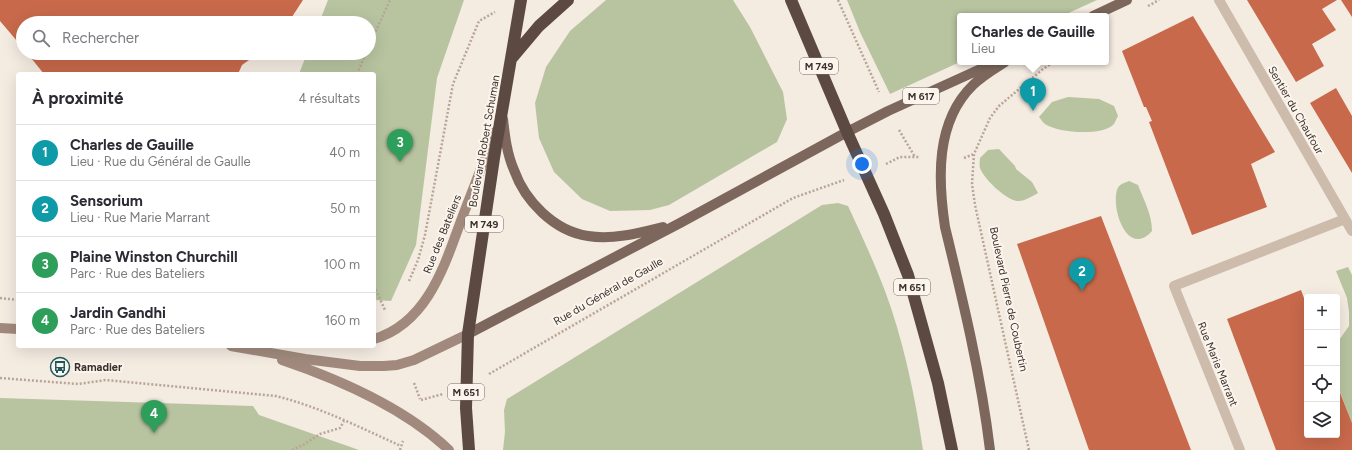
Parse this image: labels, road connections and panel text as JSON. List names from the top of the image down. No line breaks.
{"streets":{"highway":["M 749","Boulevard Robert Schuman","M 651"],"main road":["M 617"],"street":["Sentier du Chaufour","Rue des Bateliers","Rue Marie Marrant"],"path":["Rue du Général de Gaulle","Boulevard Pierre de Coubertin"]},"crossings":[["M 749","M 617"],["M 749","M 651"],["M 617","M 651"],["Sentier du Chaufour","Rue Marie Marrant"],["Boulevard Robert Schuman","Rue des Bateliers"],["Boulevard Robert Schuman","M 651"],["M 651","Rue du Général de Gaulle"]],"places":{"bus stop":["Ramadier"]},"page":{"popup":["Charles de Gauille","Lieu"],"search":"Rechercher","heading":["À proximité","4 résultats"],"pins":["1","3","2","4"],"list":[{"mark":"1","name":"Charles de Gauille","note":"Lieu · Rue du Général de Gaulle","value":"40 m"},{"mark":"2","name":"Sensorium","note":"Lieu · Rue Marie Marrant","value":"50 m"},{"mark":"3","name":"Plaine Winston Churchill","note":"Parc · Rue des Bateliers","value":"100 m"},{"mark":"4","name":"Jardin Gandhi","note":"Parc · Rue des Bateliers","value":"160 m"}],"map_buttons":["+","−"]}}
